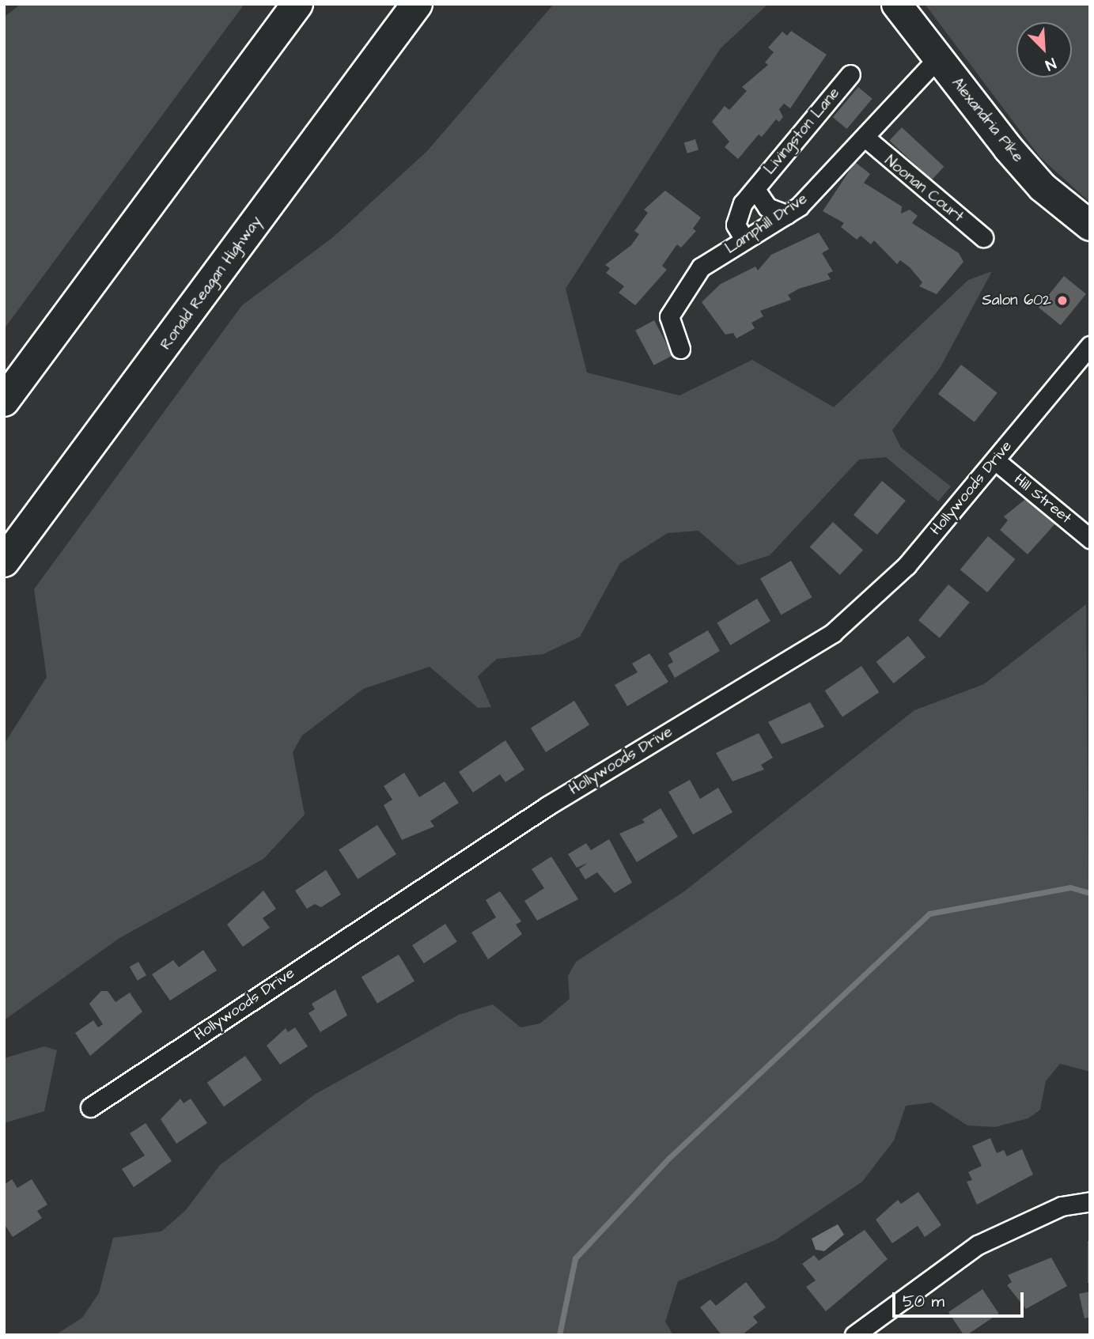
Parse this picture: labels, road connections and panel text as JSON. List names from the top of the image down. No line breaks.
{"streets":{"highway":["Ronald Reagan Highway"],"main road":["Alexandria Pike"],"street":["Livingston Lane","Noonan Court","Lamphill Drive","Hollywoods Drive","Hill Street"]},"crossings":[["Alexandria Pike","Lamphill Drive"],["Livingston Lane","Lamphill Drive"],["Noonan Court","Lamphill Drive"],["Hollywoods Drive","Hill Street"]],"places":["Salon 602"],"scale_bar":"50 m","north":"bottom right"}
